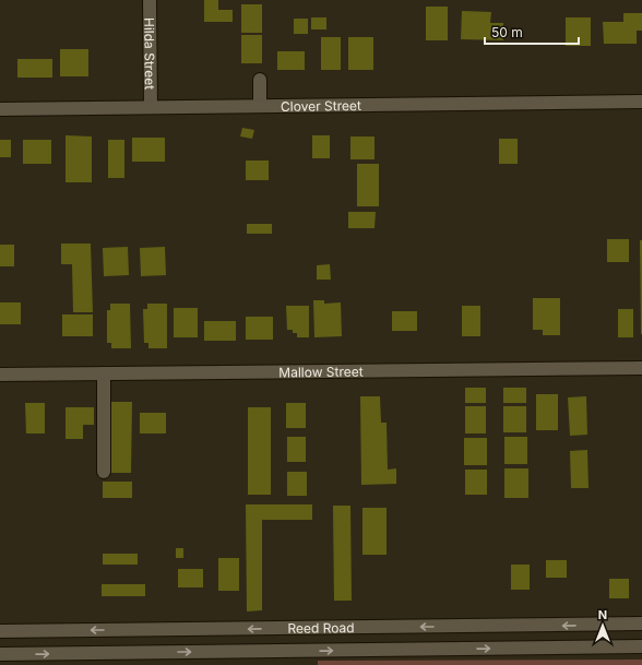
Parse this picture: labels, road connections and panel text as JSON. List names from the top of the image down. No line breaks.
{"streets":{"street":["Hilda Street","Clover Street","Mallow Street","Reed Road"]},"crossings":[["Hilda Street","Clover Street"]],"scale_bar":"50 m","north":"top"}
